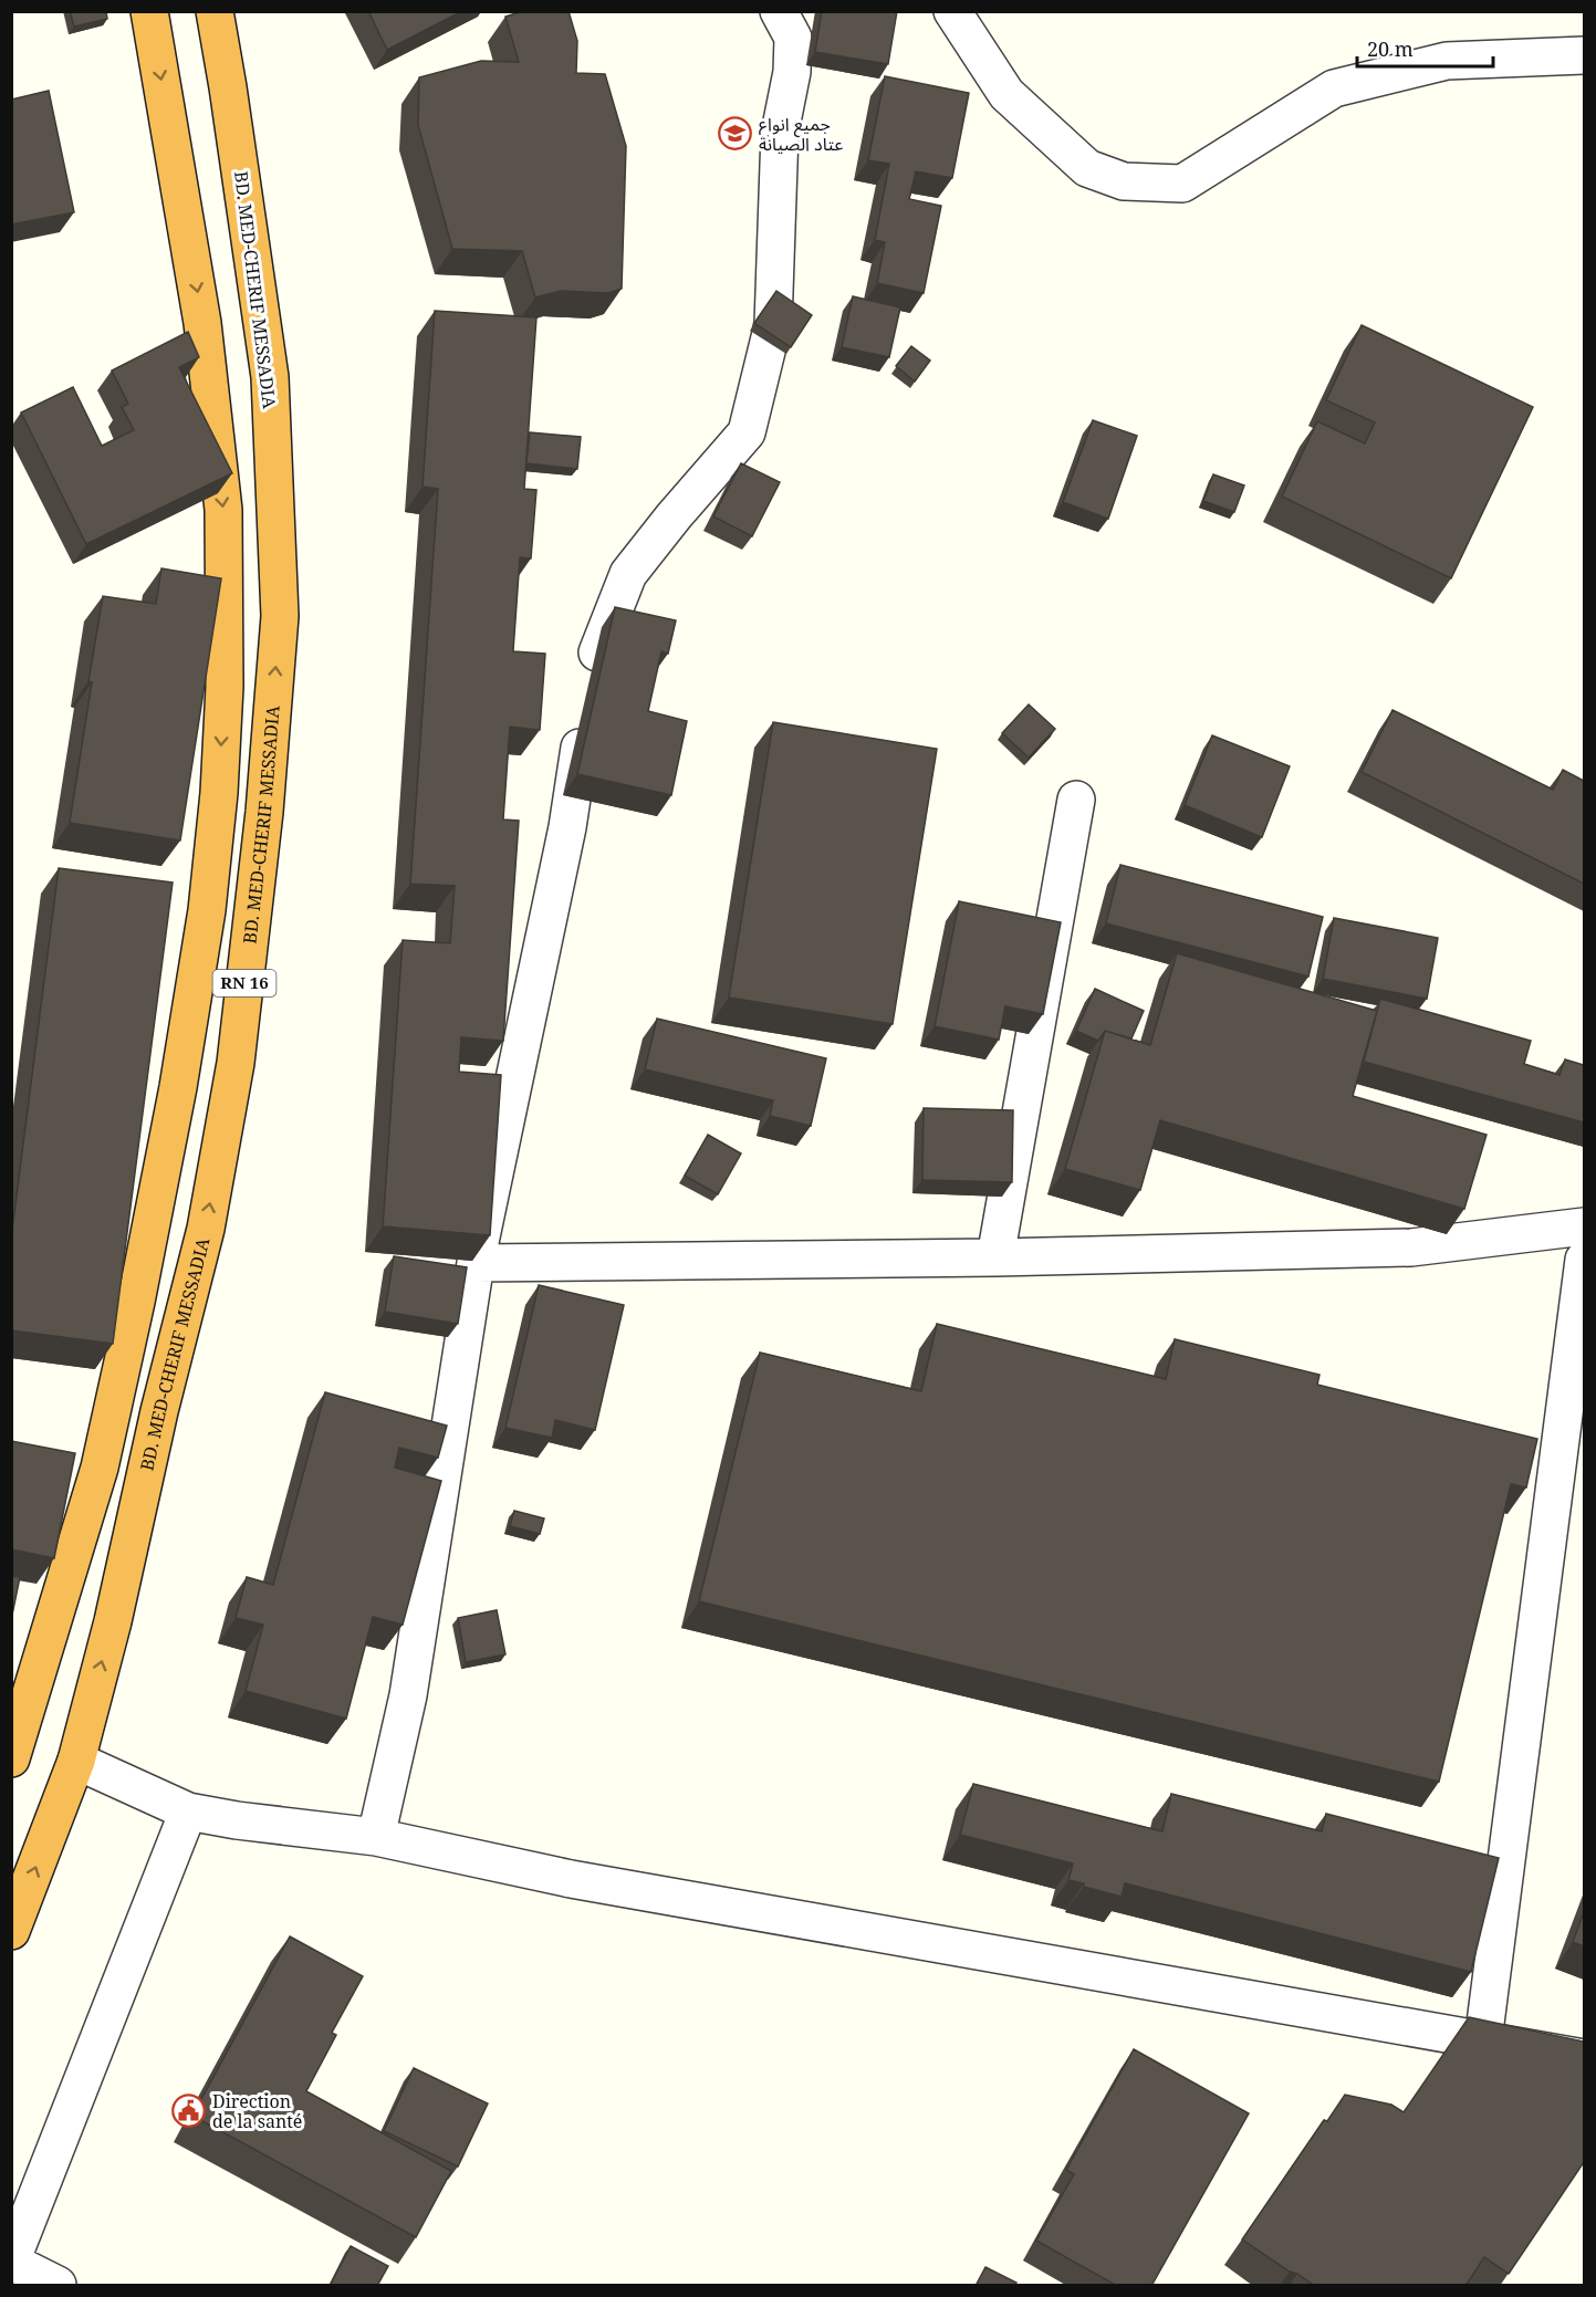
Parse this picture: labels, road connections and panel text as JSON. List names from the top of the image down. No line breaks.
{"streets":{"highway":["BD. MED-CHERIF MESSADIA","RN 16"]},"places":{"school or university":["جميع انواع عتاد الصيانة"],"public building":["Direction de la santé"]},"scale_bar":"20 m"}
